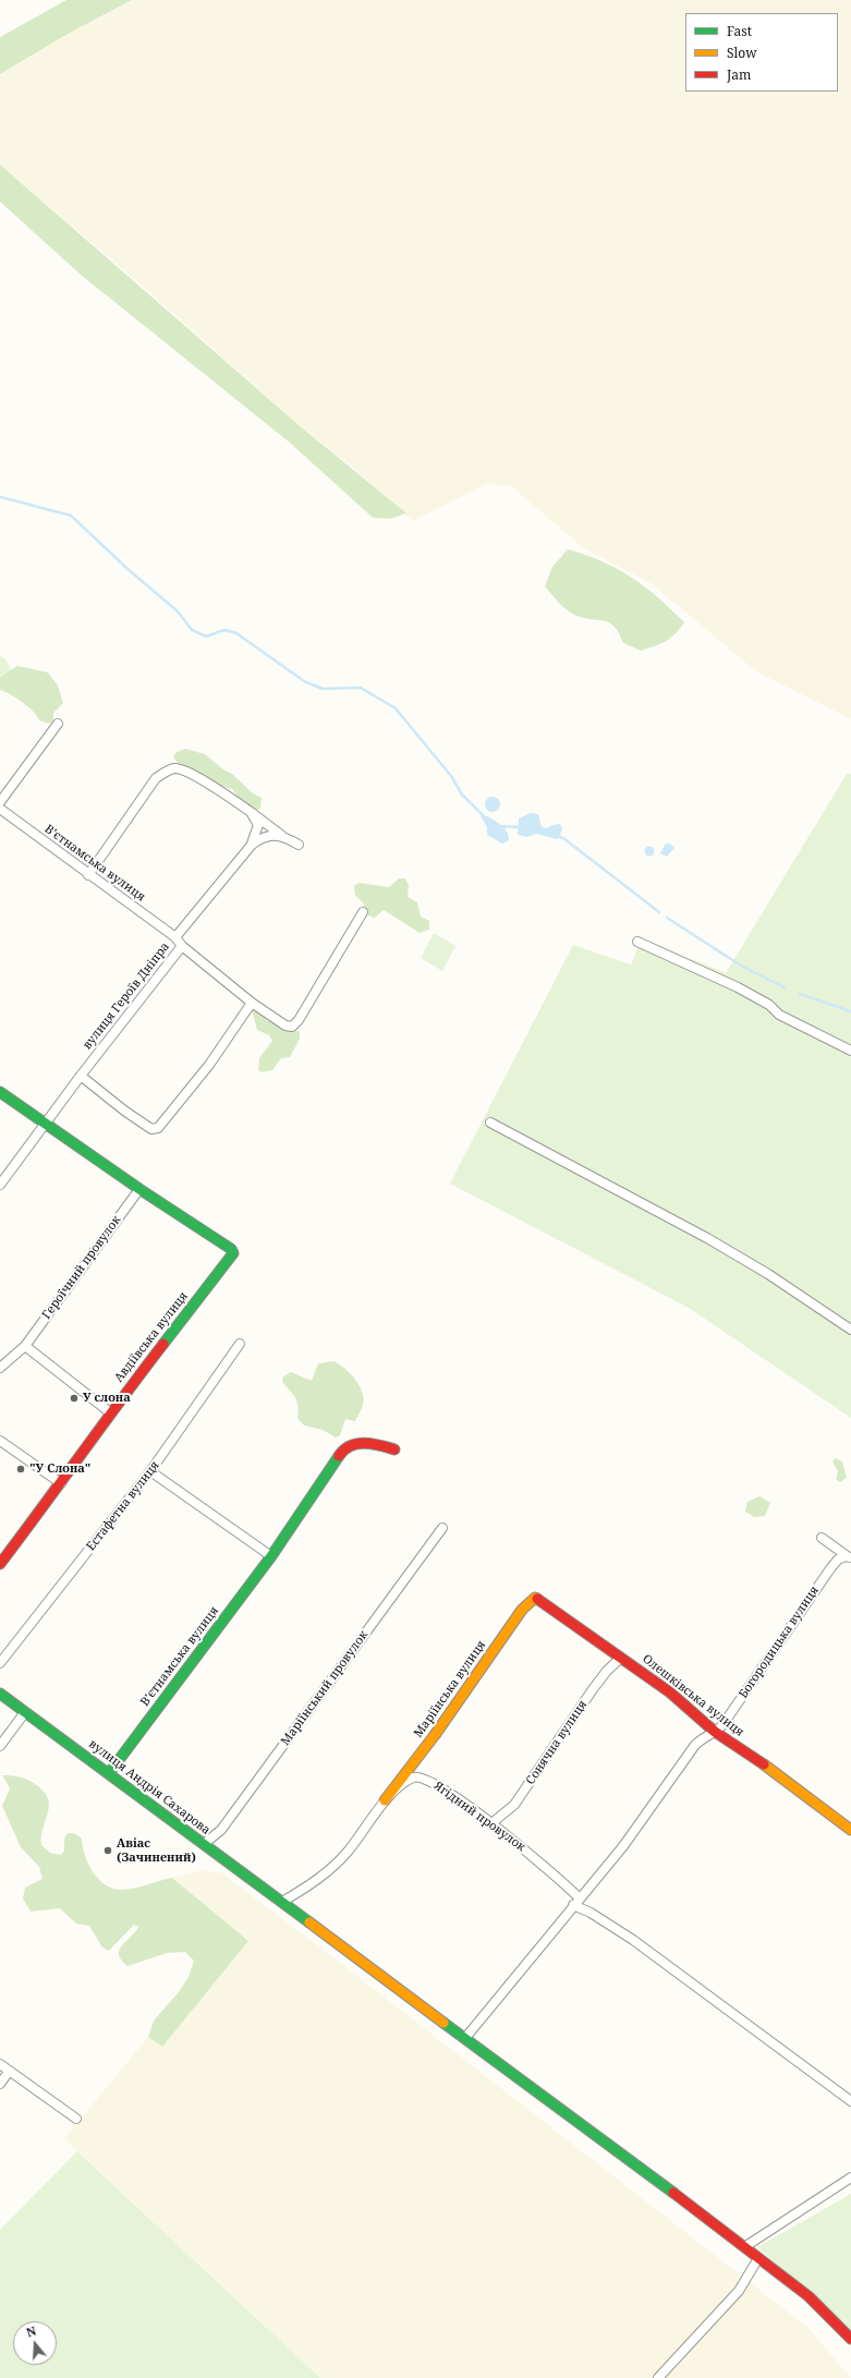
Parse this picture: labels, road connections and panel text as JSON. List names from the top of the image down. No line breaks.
{"streets":{"street":["Вʼєтнамська вулиця","вулиця Героїв Дніпра","Героїчний провулок","Авдіївська вулиця","Естафетна вулиця","Богородицька вулиця","Маріїнський провулок","Маріїнська вулиця","Олешківська вулиця","Сонячна вулиця","вулиця Андрія Сахарова","Ягідний провулок"]},"crossings":[["Вʼєтнамська вулиця","вулиця Героїв Дніпра"],["Вʼєтнамська вулиця","вулиця Андрія Сахарова"],["Героїчний провулок","Авдіївська вулиця"],["Богородицька вулиця","Олешківська вулиця"],["Богородицька вулиця","вулиця Андрія Сахарова"],["Богородицька вулиця","Ягідний провулок"],["Маріїнський провулок","вулиця Андрія Сахарова"],["Маріїнська вулиця","Олешківська вулиця"],["Маріїнська вулиця","Ягідний провулок"],["Олешківська вулиця","Сонячна вулиця"],["Сонячна вулиця","Ягідний провулок"],["вулиця Андрія Сахарова","Ягідний провулок"]],"places":["У слона","\"У Слона\"","Авіас (Зачинений)"],"legend":["Fast","Slow","Jam"],"north":"top"}
